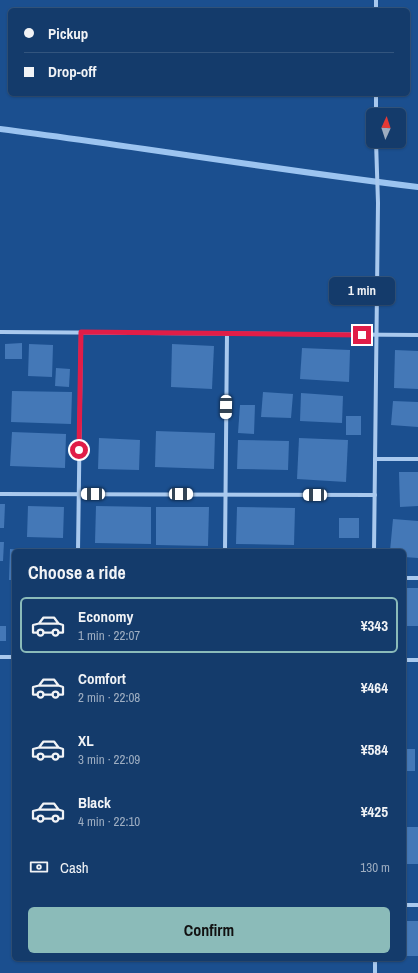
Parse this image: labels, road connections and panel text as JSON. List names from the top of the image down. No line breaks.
{"north":"top","page":{"banner":["Pickup","Drop-off"],"bubble":"1 min","heading":"Choose a ride","list":[{"name":"Economy","note":"1 min · 22:07","value":"¥343"},{"name":"Comfort","note":"2 min · 22:08","value":"¥464"},{"name":"XL","note":"3 min · 22:09","value":"¥584"},{"name":"Black","note":"4 min · 22:10","value":"¥425"}],"pay":["Cash","130 m"],"buttons":"Confirm"}}
